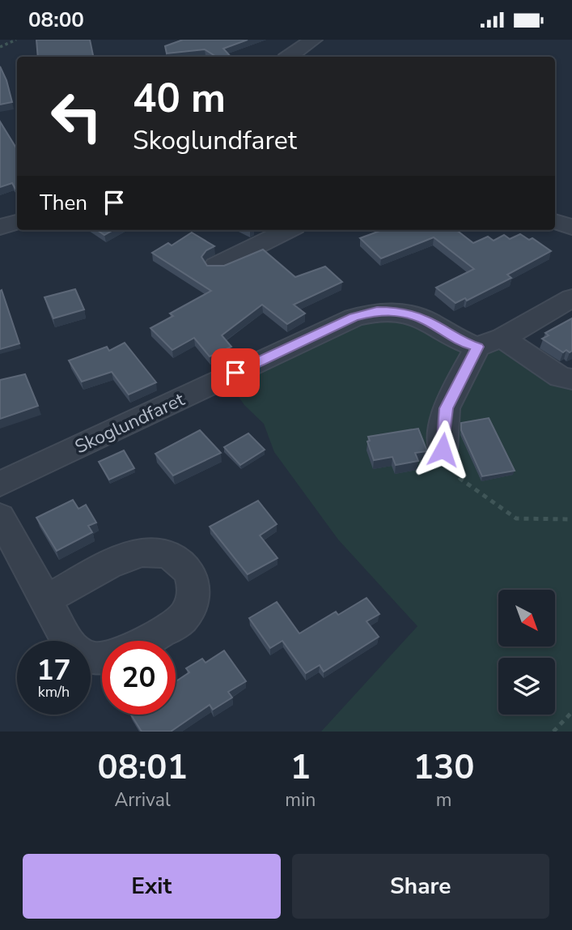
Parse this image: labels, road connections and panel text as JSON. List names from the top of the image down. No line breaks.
{"streets":{"street":["Skoglundfaret"]},"north":"bottom right","page":{"status":"08:00","turn":["40 m","Skoglundfaret"],"then":"Then","speed":"17 km/h","limit":"20","eta":["08:01","Arrival","1","min","130","m"],"buttons":["Exit","Share"]}}
